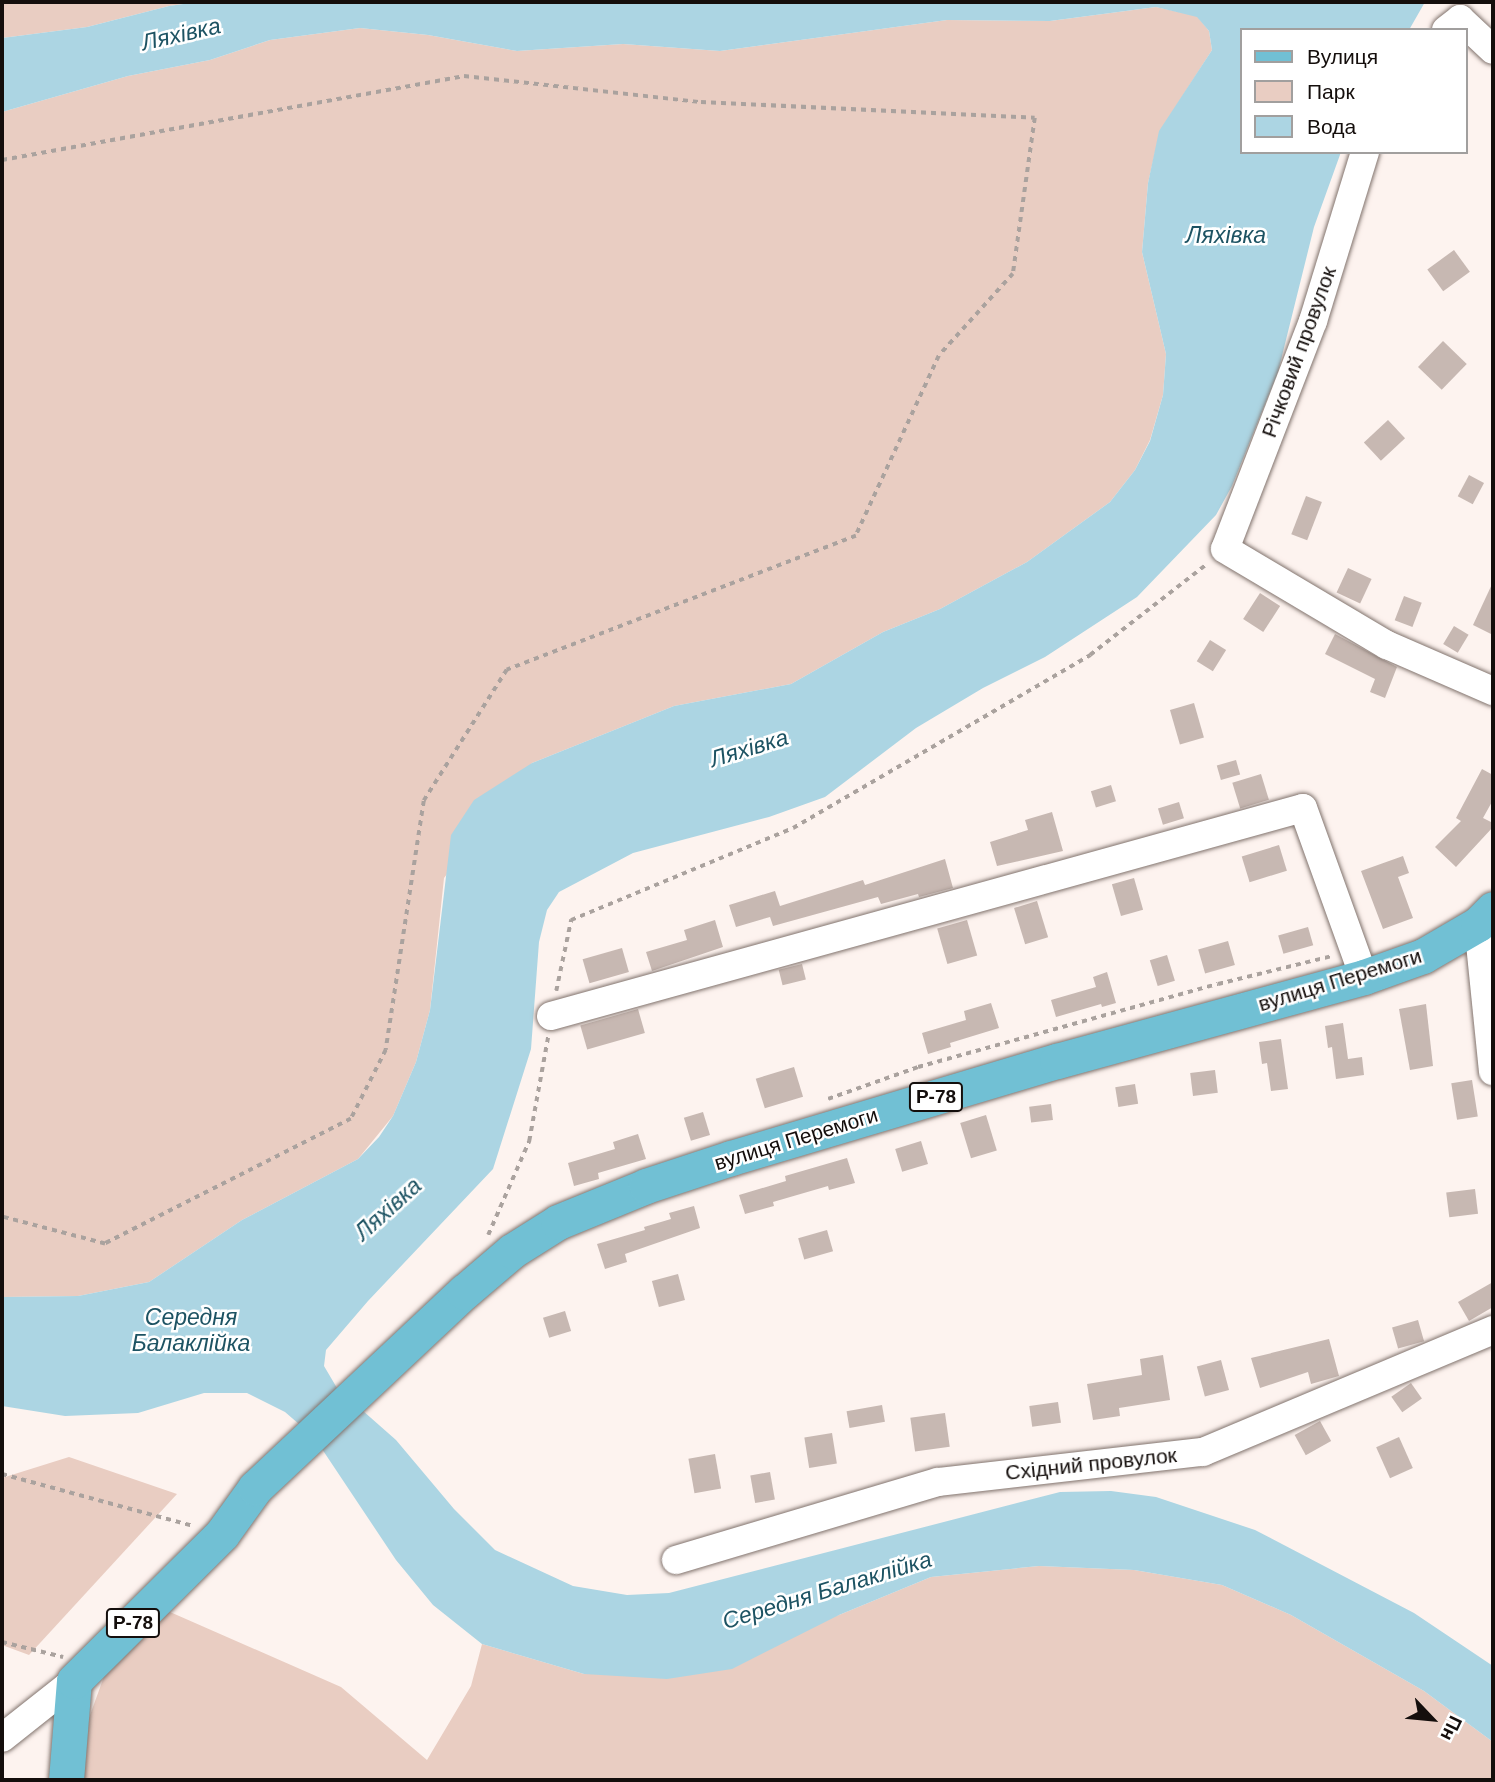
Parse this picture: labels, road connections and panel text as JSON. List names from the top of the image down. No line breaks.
{"streets":{"main road":["вулиця Перемоги","Р-78"],"street":["Річковий провулок","Східний провулок"]},"crossings":[["вулиця Перемоги","Р-78"]],"water":["Ляхівка","Середня Балаклійка"],"legend":["Вулиця","Парк","Вода"],"north":"bottom right"}
